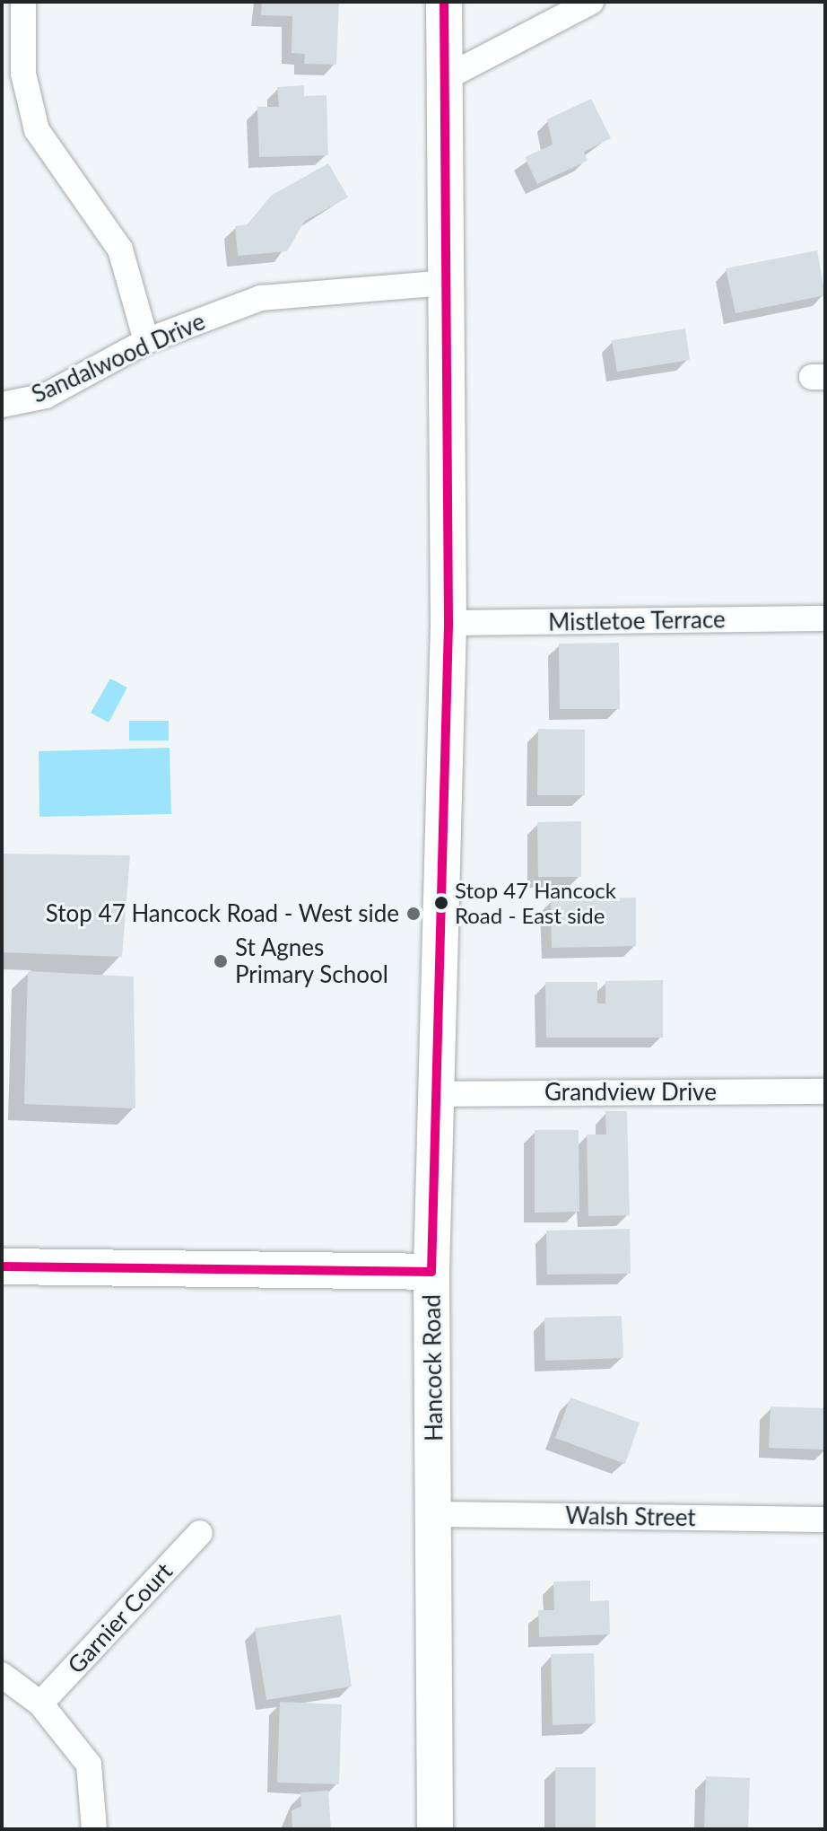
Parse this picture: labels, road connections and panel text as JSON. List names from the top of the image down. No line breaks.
{"streets":{"main road":["Hancock Road"],"street":["Sandalwood Drive","Mistletoe Terrace","Grandview Drive","Walsh Street","Garnier Court"]},"crossings":[["Sandalwood Drive","Hancock Road"],["Mistletoe Terrace","Hancock Road"],["Grandview Drive","Hancock Road"],["Hancock Road","Walsh Street"]],"places":["Stop 47 Hancock Road - East side","Stop 47 Hancock Road - West side","St Agnes Primary School"]}
